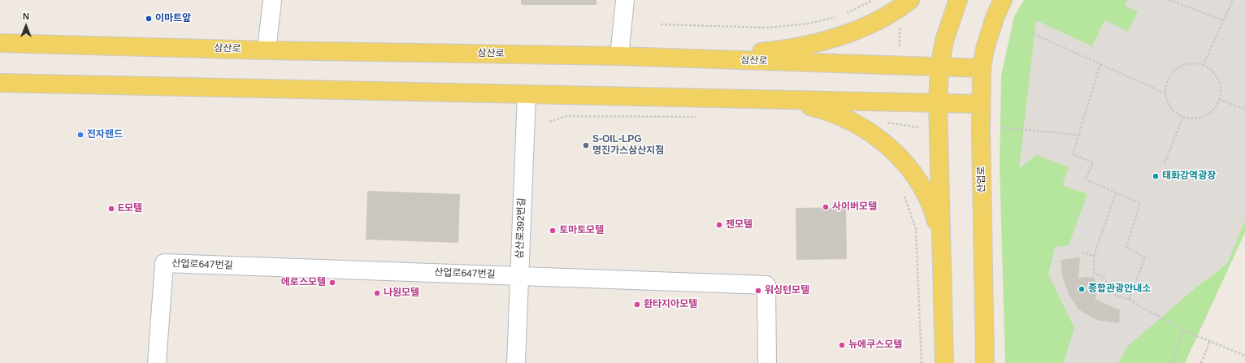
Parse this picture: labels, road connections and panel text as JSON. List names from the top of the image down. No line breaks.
{"streets":{"main road":["삼산로","산업로"],"street":["삼산로392번길","산업로647번길"]},"crossings":[["삼산로","산업로"],["삼산로392번길","산업로647번길"]],"places":["이마트앞","전자랜드","S-OIL-LPG 명진가스삼산지점","태화강역광장","사이버모텔","E모텔","젠모텔","토마토모텔","에로스모텔","종합관광안내소","워싱턴모텔","나원모텔","환타지아모텔","뉴에쿠스모텔"],"north":"top"}
